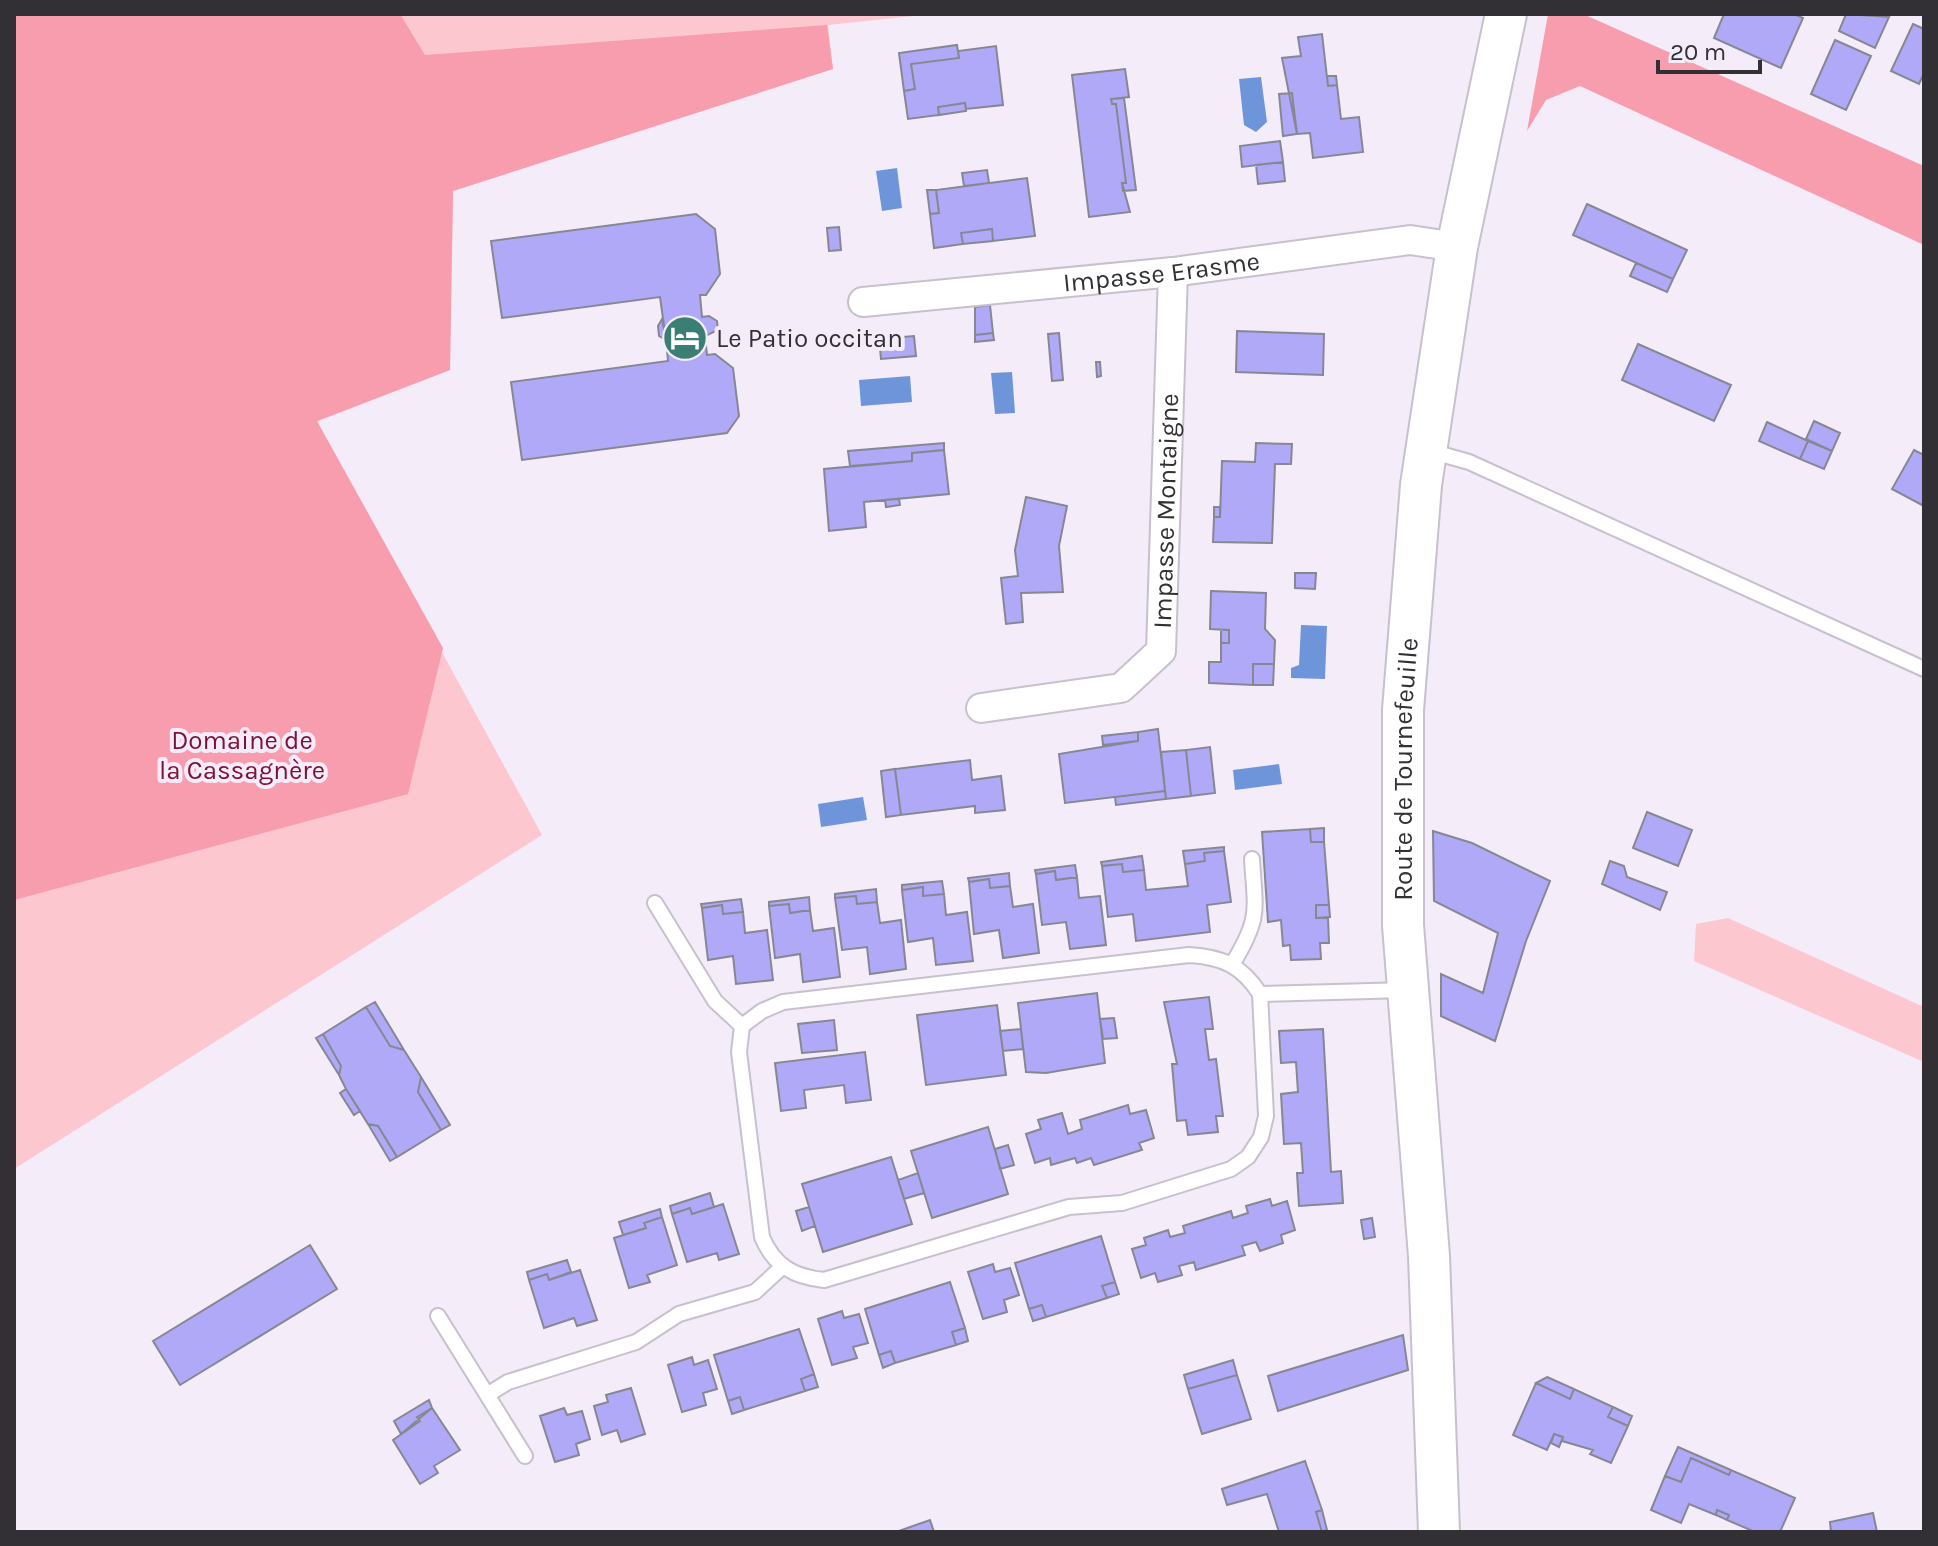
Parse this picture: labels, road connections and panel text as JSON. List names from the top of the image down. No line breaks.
{"streets":{"street":["Impasse Erasme","Impasse Montaigne","Route de Tournefeuille"]},"crossings":[["Impasse Erasme","Impasse Montaigne"],["Impasse Erasme","Route de Tournefeuille"]],"parks":["Domaine de la Cassagnère"],"places":{"hotel":["Le Patio occitan"]},"scale_bar":"20 m"}
